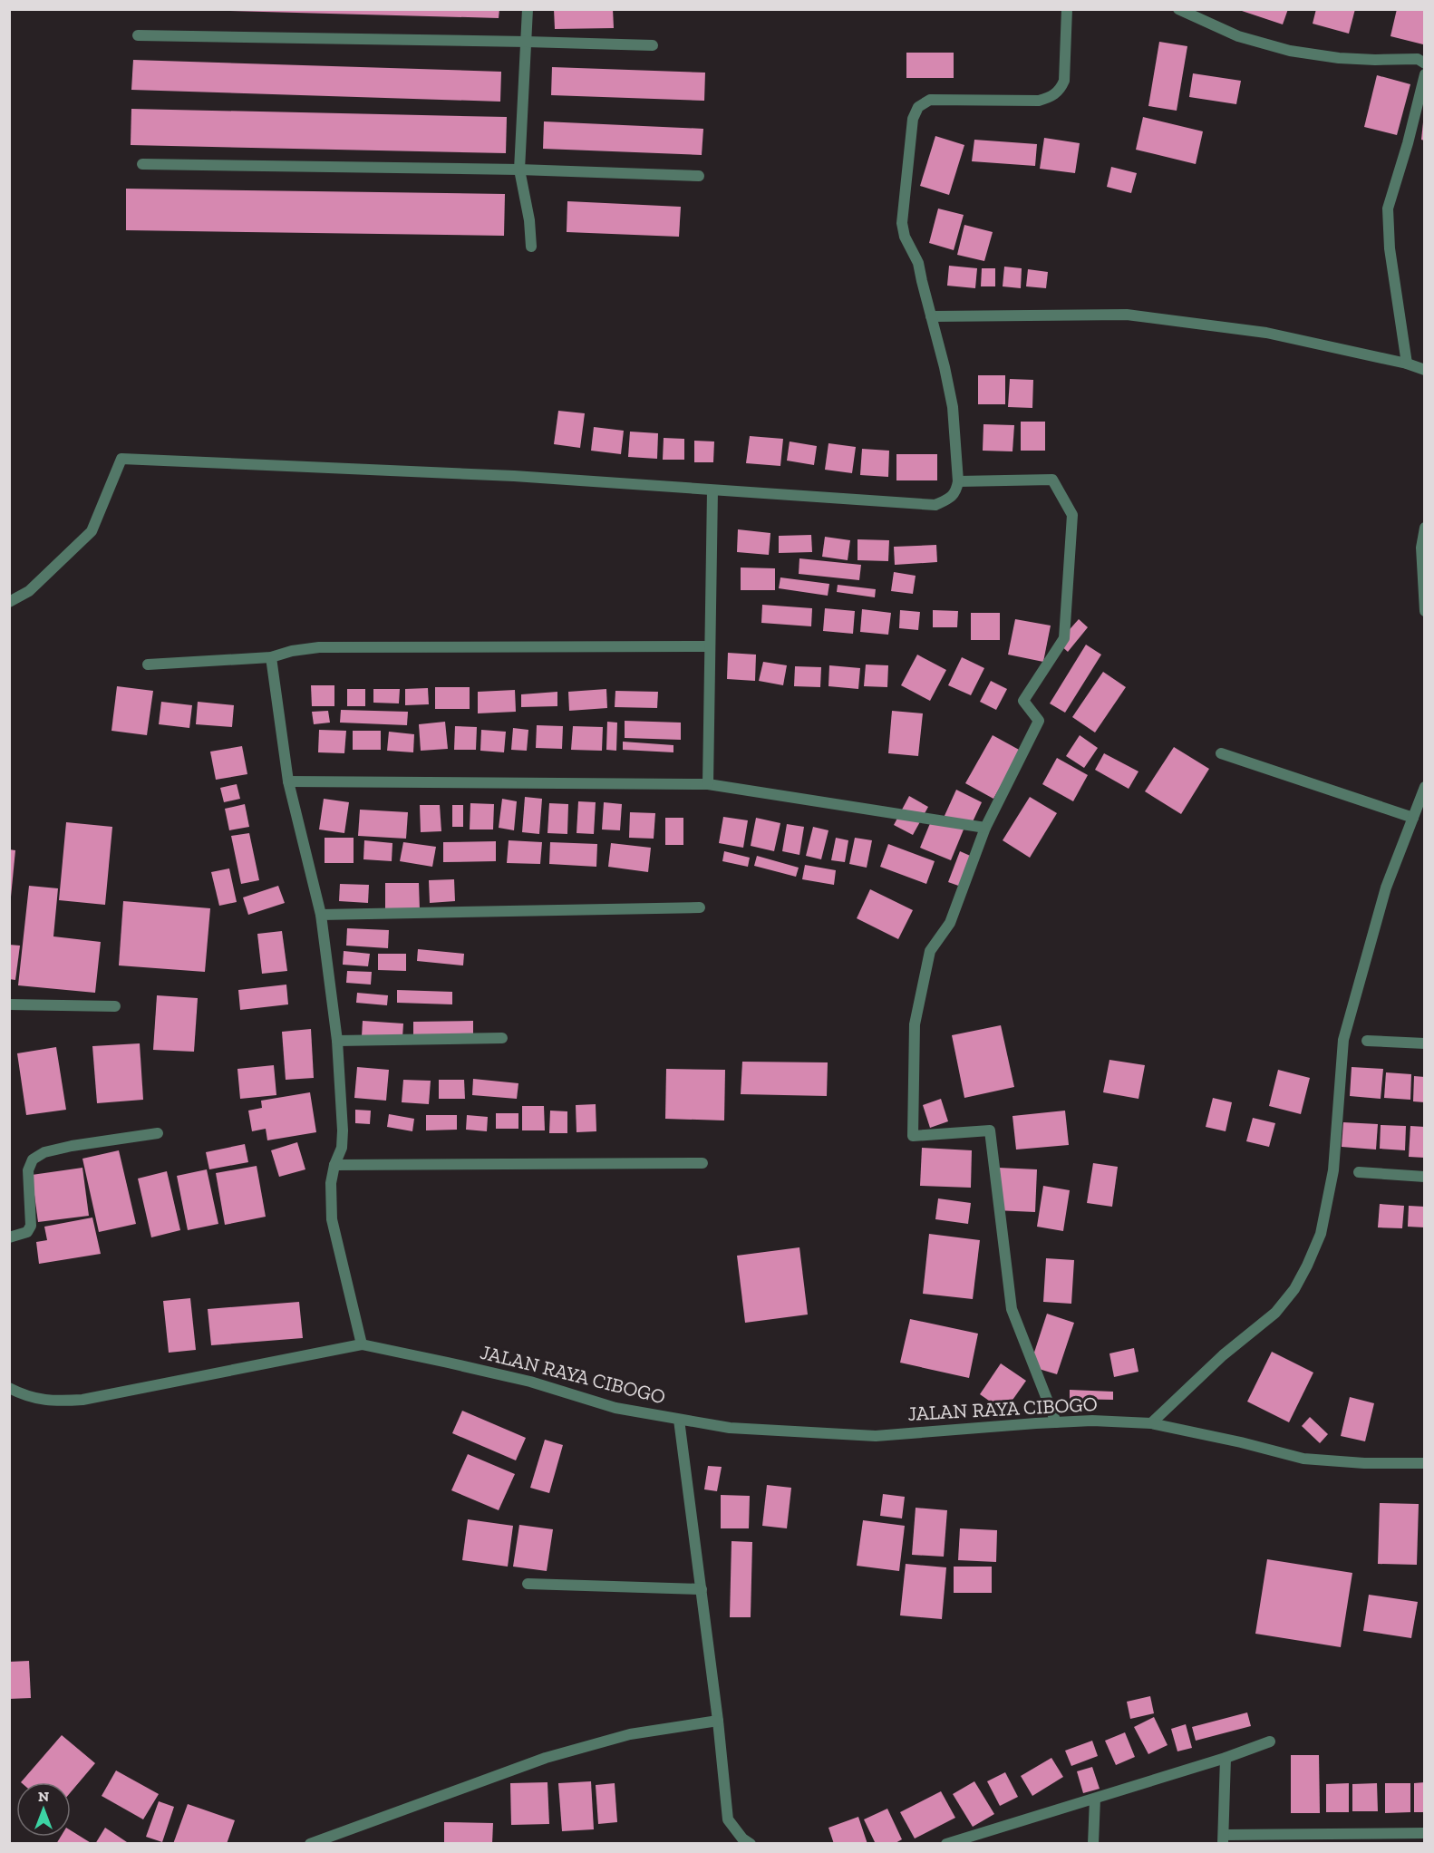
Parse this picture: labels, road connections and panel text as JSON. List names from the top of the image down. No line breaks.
{"streets":{"street":["JALAN RAYA CIBOGO"]},"north":"top"}
